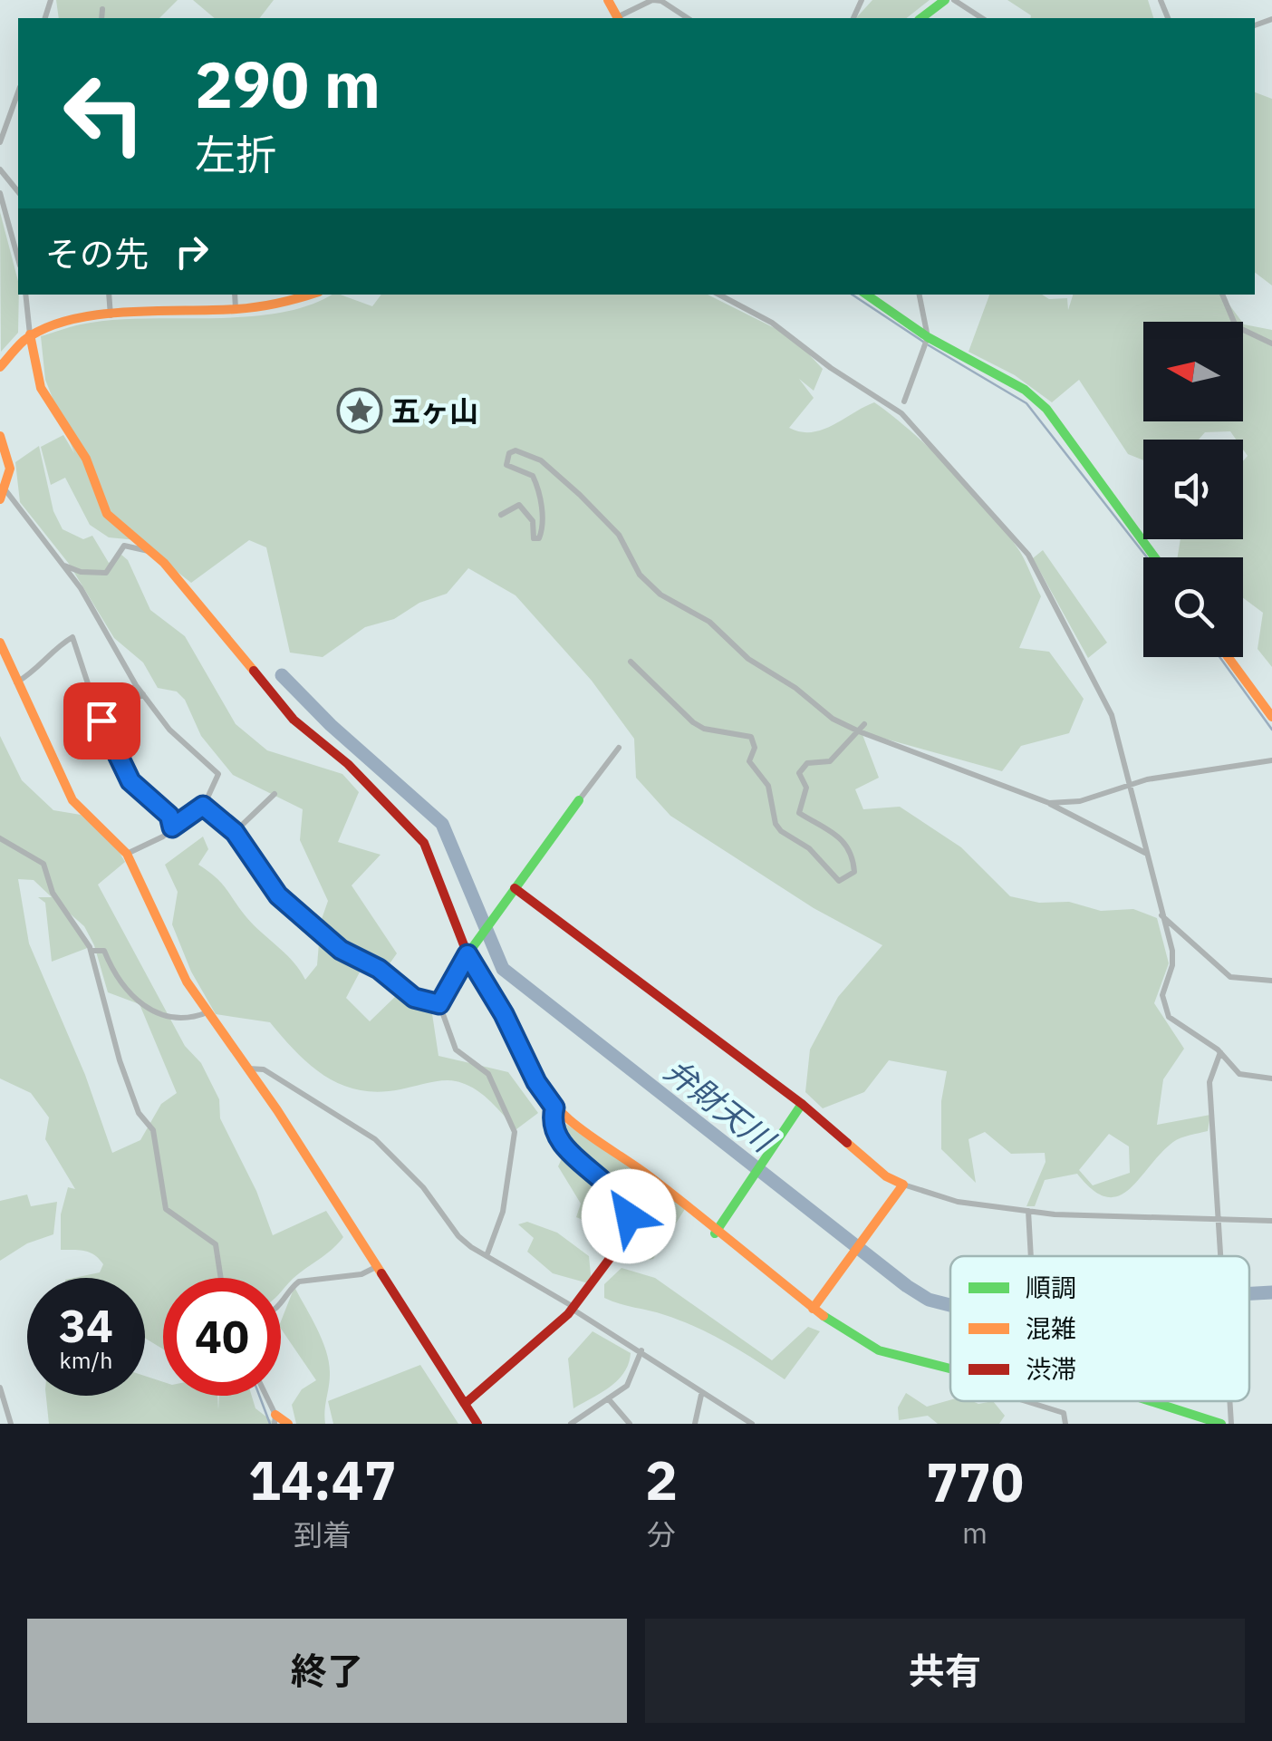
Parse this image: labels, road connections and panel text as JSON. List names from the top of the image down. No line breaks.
{"water":["弁財天川"],"places":{"place":["五ヶ山"]},"legend":["順調","混雑","渋滞"],"north":"left","page":{"turn":["290 m","左折"],"then":"その先","speed":"34 km/h","limit":"40","eta":["14:47","到着","2","分","770","m"],"buttons":["終了","共有"]}}
